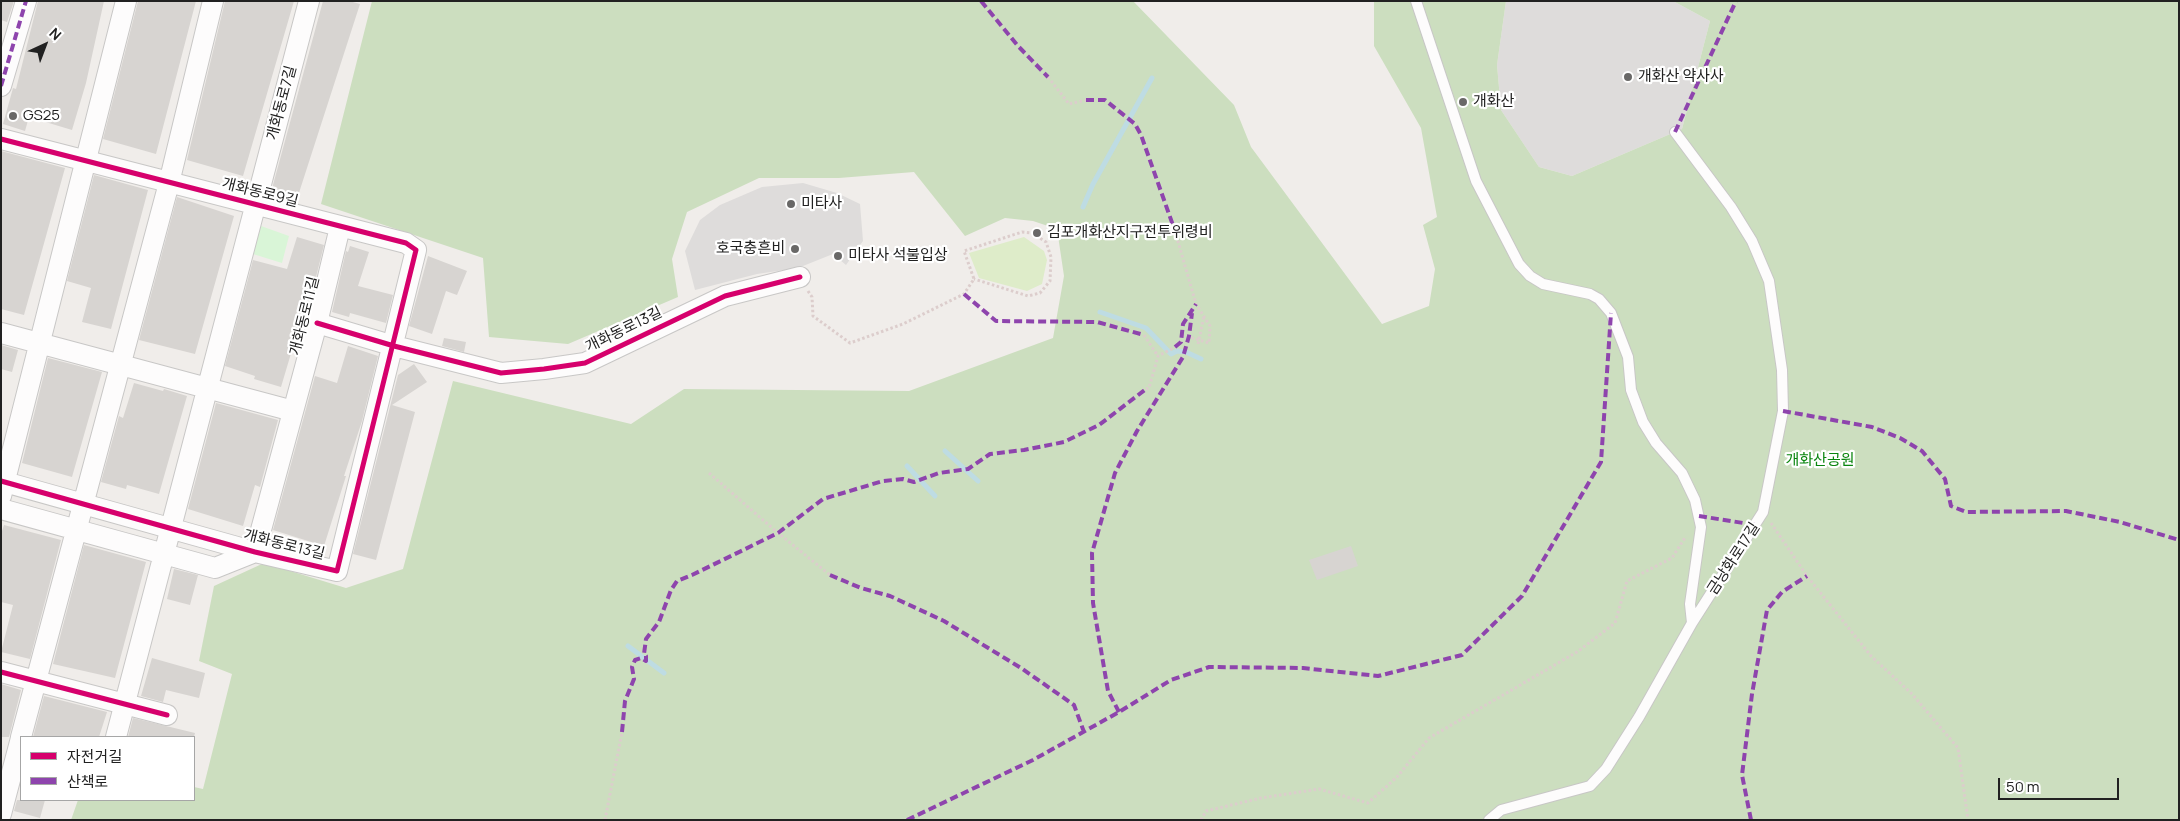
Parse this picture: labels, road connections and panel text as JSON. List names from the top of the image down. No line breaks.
{"streets":{"street":["개화동로7길","개화동로9길","개화동로11길","개화동로13길"],"lane":["금낭화로17길"]},"crossings":[["개화동로7길","개화동로9길"],["개화동로9길","개화동로11길"],["개화동로9길","개화동로13길"],["개화동로11길","개화동로13길"]],"parks":["개화산공원"],"places":["개화산 약사사","개화산","GS25","미타사","김포개화산지구전투위령비","호국충흔비","미타사 석불입상"],"legend":["자전거길","산책로"],"scale_bar":"50 m","north":"top right"}
